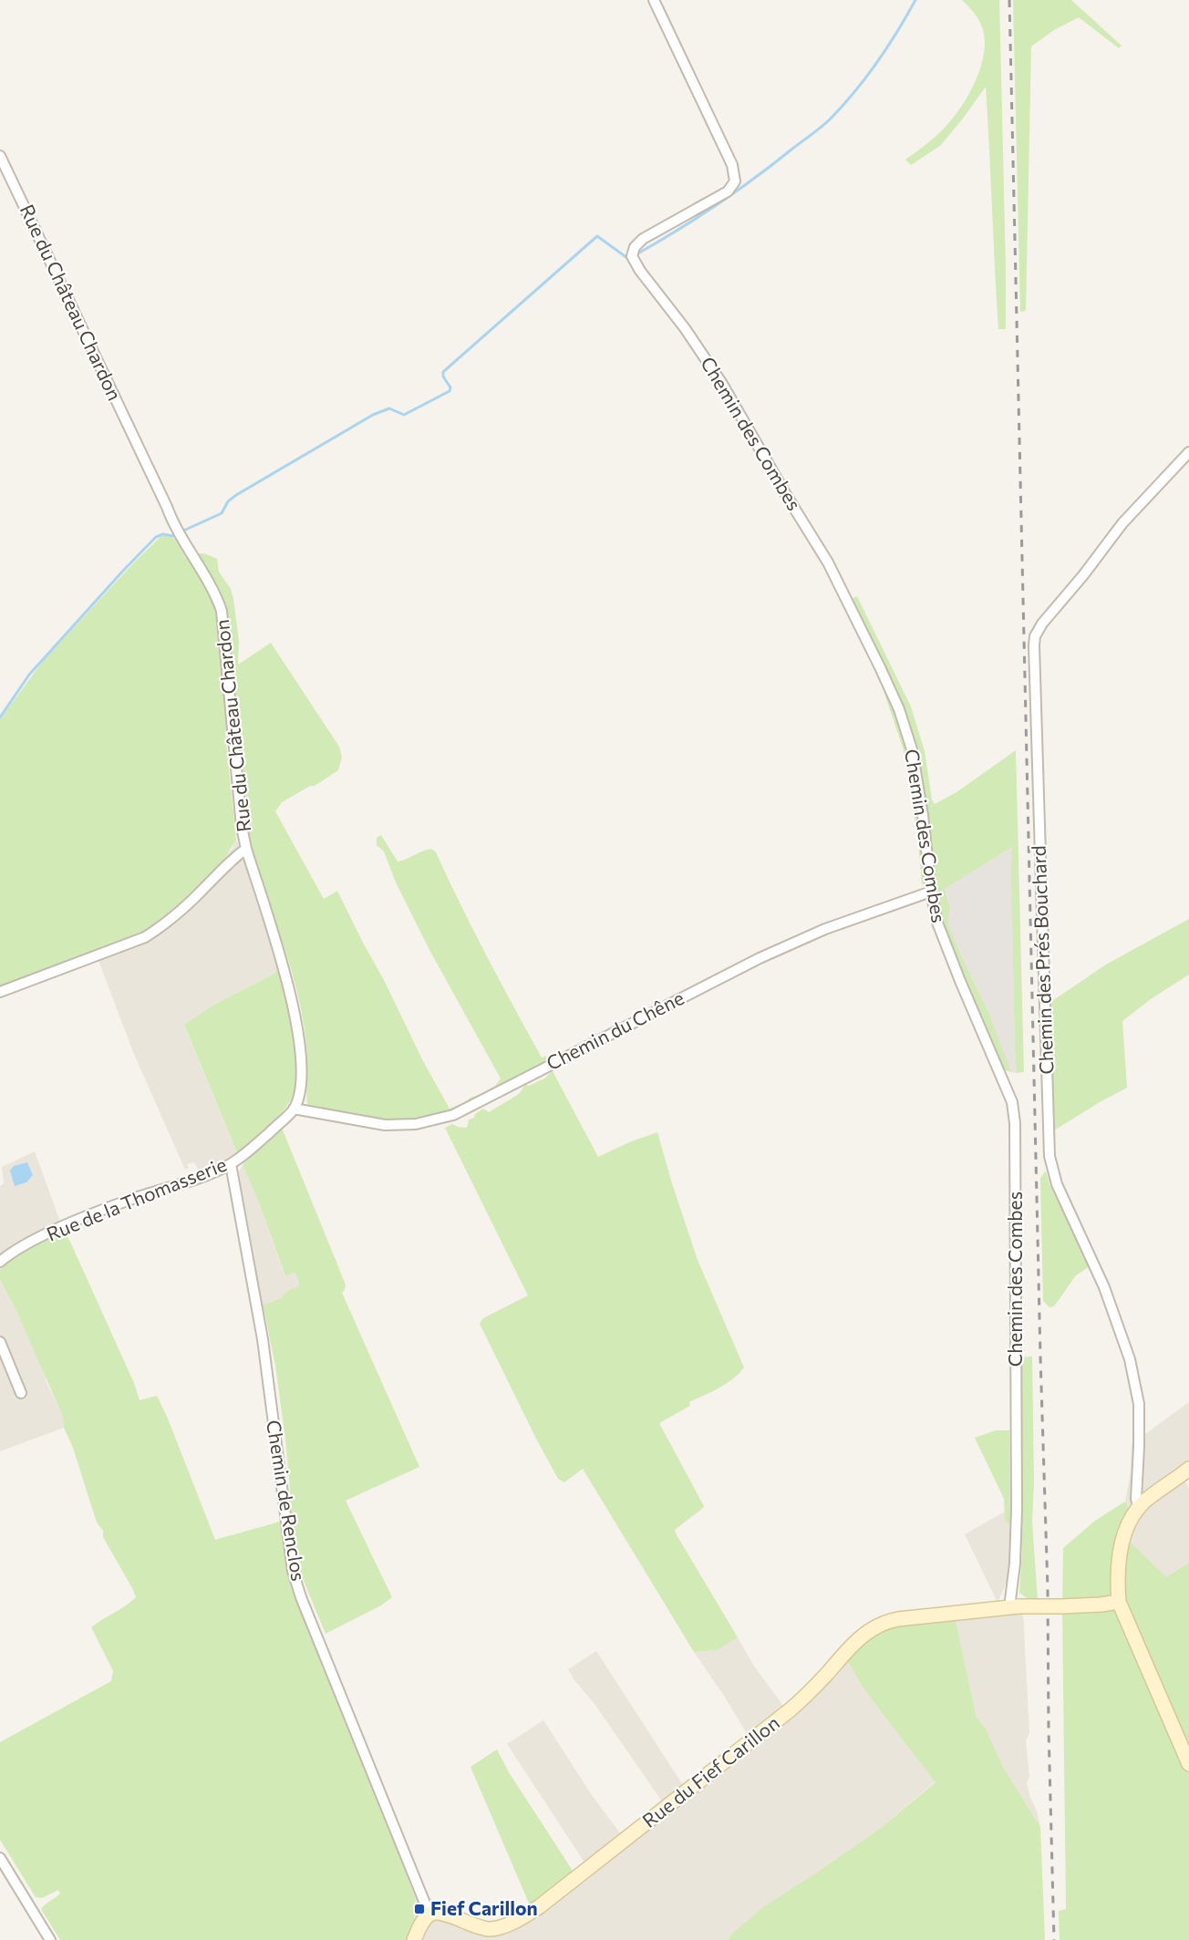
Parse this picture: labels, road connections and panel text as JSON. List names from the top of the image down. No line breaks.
{"streets":{"street":["Rue du Château Chardon","Chemin des Combes","Chemin des Prés Bouchard","Chemin du Chêne","Rue de la Thomasserie","Chemin de Renclos","Rue du Fief Carillon"]},"crossings":[["Rue du Château Chardon","Chemin du Chêne"],["Rue du Château Chardon","Rue de la Thomasserie"],["Chemin des Combes","Chemin du Chêne"],["Chemin des Combes","Rue du Fief Carillon"],["Chemin du Chêne","Rue de la Thomasserie"],["Rue de la Thomasserie","Chemin de Renclos"],["Chemin de Renclos","Rue du Fief Carillon"]],"places":{"transit":["Fief Carillon"]}}
